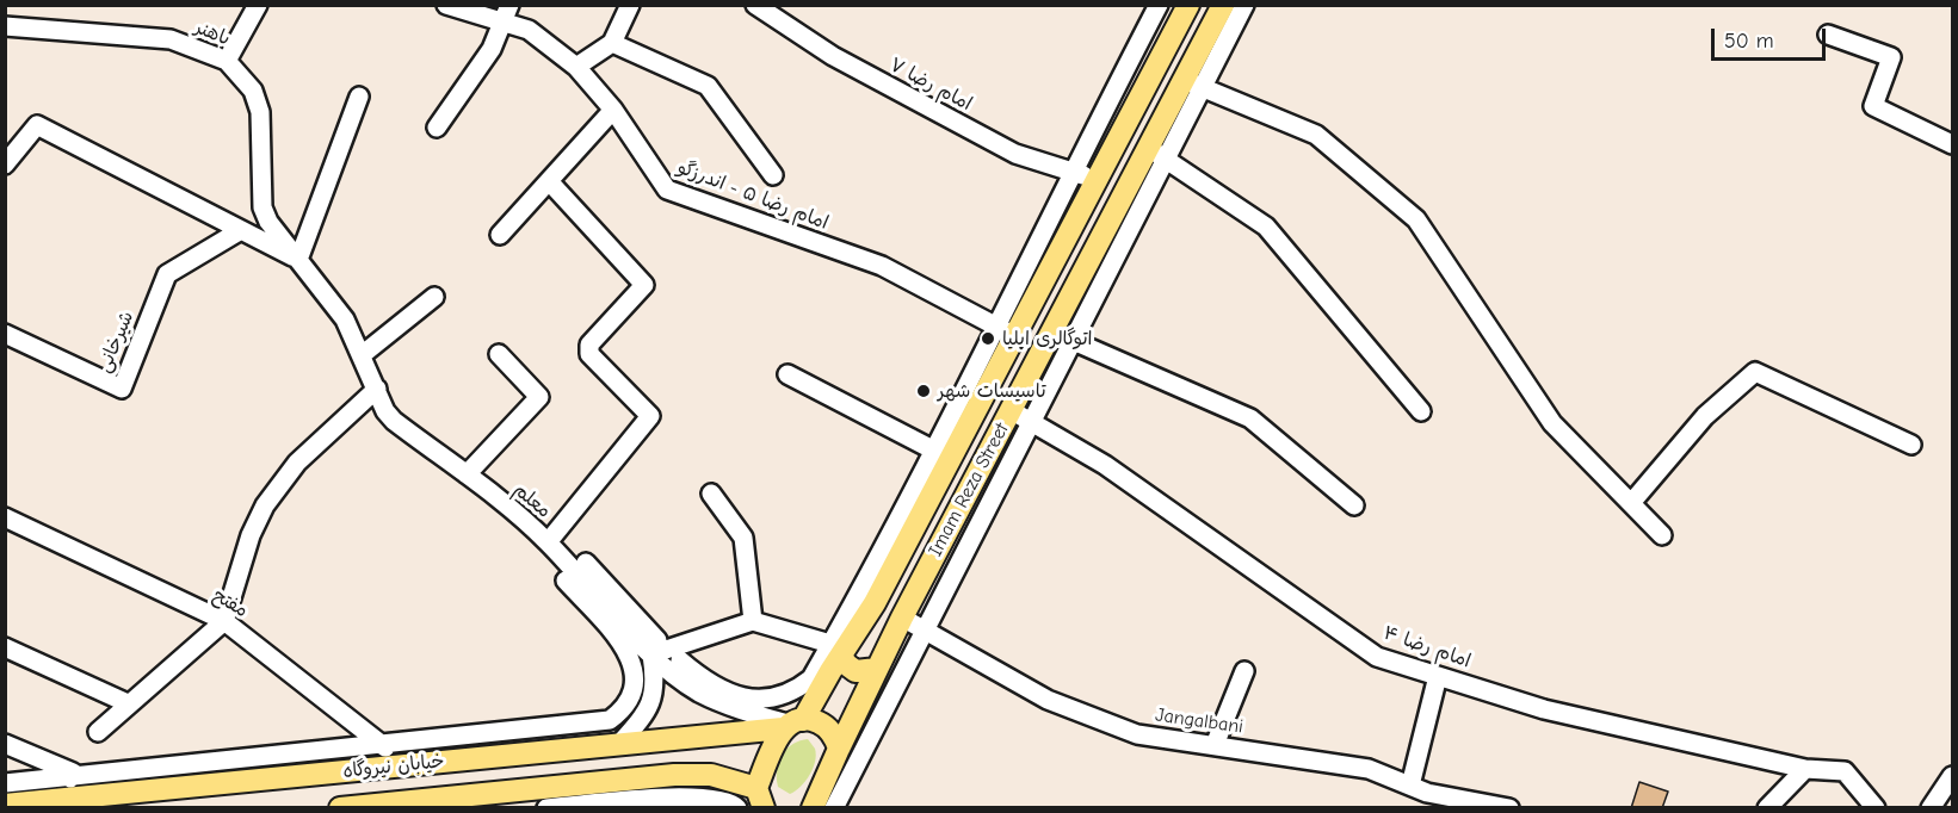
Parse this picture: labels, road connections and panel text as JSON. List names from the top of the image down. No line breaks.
{"streets":{"main road":["Imam Reza Street","خیابان نیروگاه"],"street":["باهنر","امام رضا ۷","امام رضا ۵ - اندرزگو","شیرخانی","معلم","مفتح","امام رضا ۴","Jangalbani"]},"crossings":[["باهنر","معلم"],["امام رضا ۷","Imam Reza Street"],["امام رضا ۵ - اندرزگو","Imam Reza Street"],["Imam Reza Street","معلم"],["Imam Reza Street","امام رضا ۴"],["Imam Reza Street","Jangalbani"],["Imam Reza Street","خیابان نیروگاه"],["معلم","خیابان نیروگاه"],["مفتح","خیابان نیروگاه"]],"places":["اتوگالری ایلیا","تاسیسات شهر"],"scale_bar":"50 m"}
